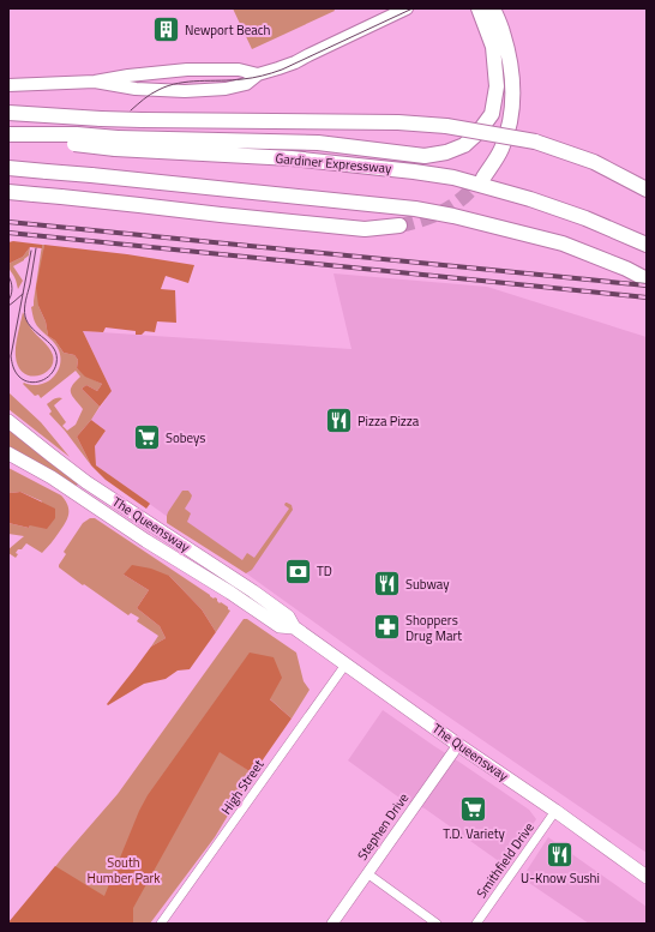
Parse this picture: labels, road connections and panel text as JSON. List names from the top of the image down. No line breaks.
{"streets":{"highway":["Gardiner Expressway"],"main road":["The Queensway"],"street":["High Street","Stephen Drive","Smithfield Drive"]},"crossings":[["The Queensway","High Street"],["The Queensway","Stephen Drive"],["The Queensway","Smithfield Drive"]],"parks":["South Humber Park"],"places":{"building":["Newport Beach"],"restaurant":["Pizza Pizza","Subway","U-Know Sushi"],"supermarket":["Sobeys","T.D. Variety"],"bank":["TD"],"pharmacy":["Shoppers Drug Mart"]}}
